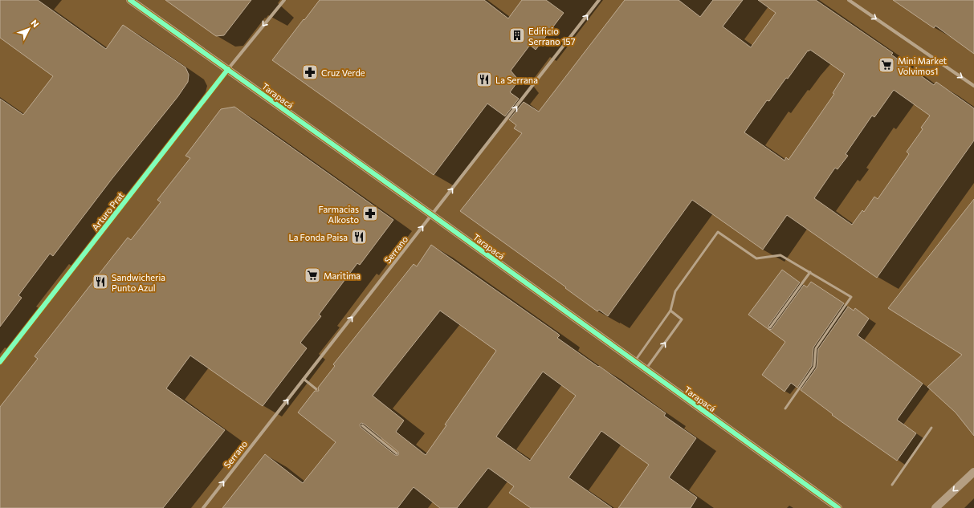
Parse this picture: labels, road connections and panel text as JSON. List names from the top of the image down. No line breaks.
{"streets":{"main road":["Tarapacá"],"street":["Arturo Prat","Serrano"]},"crossings":[["Tarapacá","Arturo Prat"],["Tarapacá","Serrano"]],"one_way":["Serrano"],"places":{"building":["Edificio Serrano 157"],"supermarket":["Mini Market Volvimos1","Maritima"],"pharmacy":["Cruz Verde","Farmacias Alkosto"],"restaurant":["La Serrana","La Fonda Paisa","Sandwicheria Punto Azul"]},"north":"top right"}
